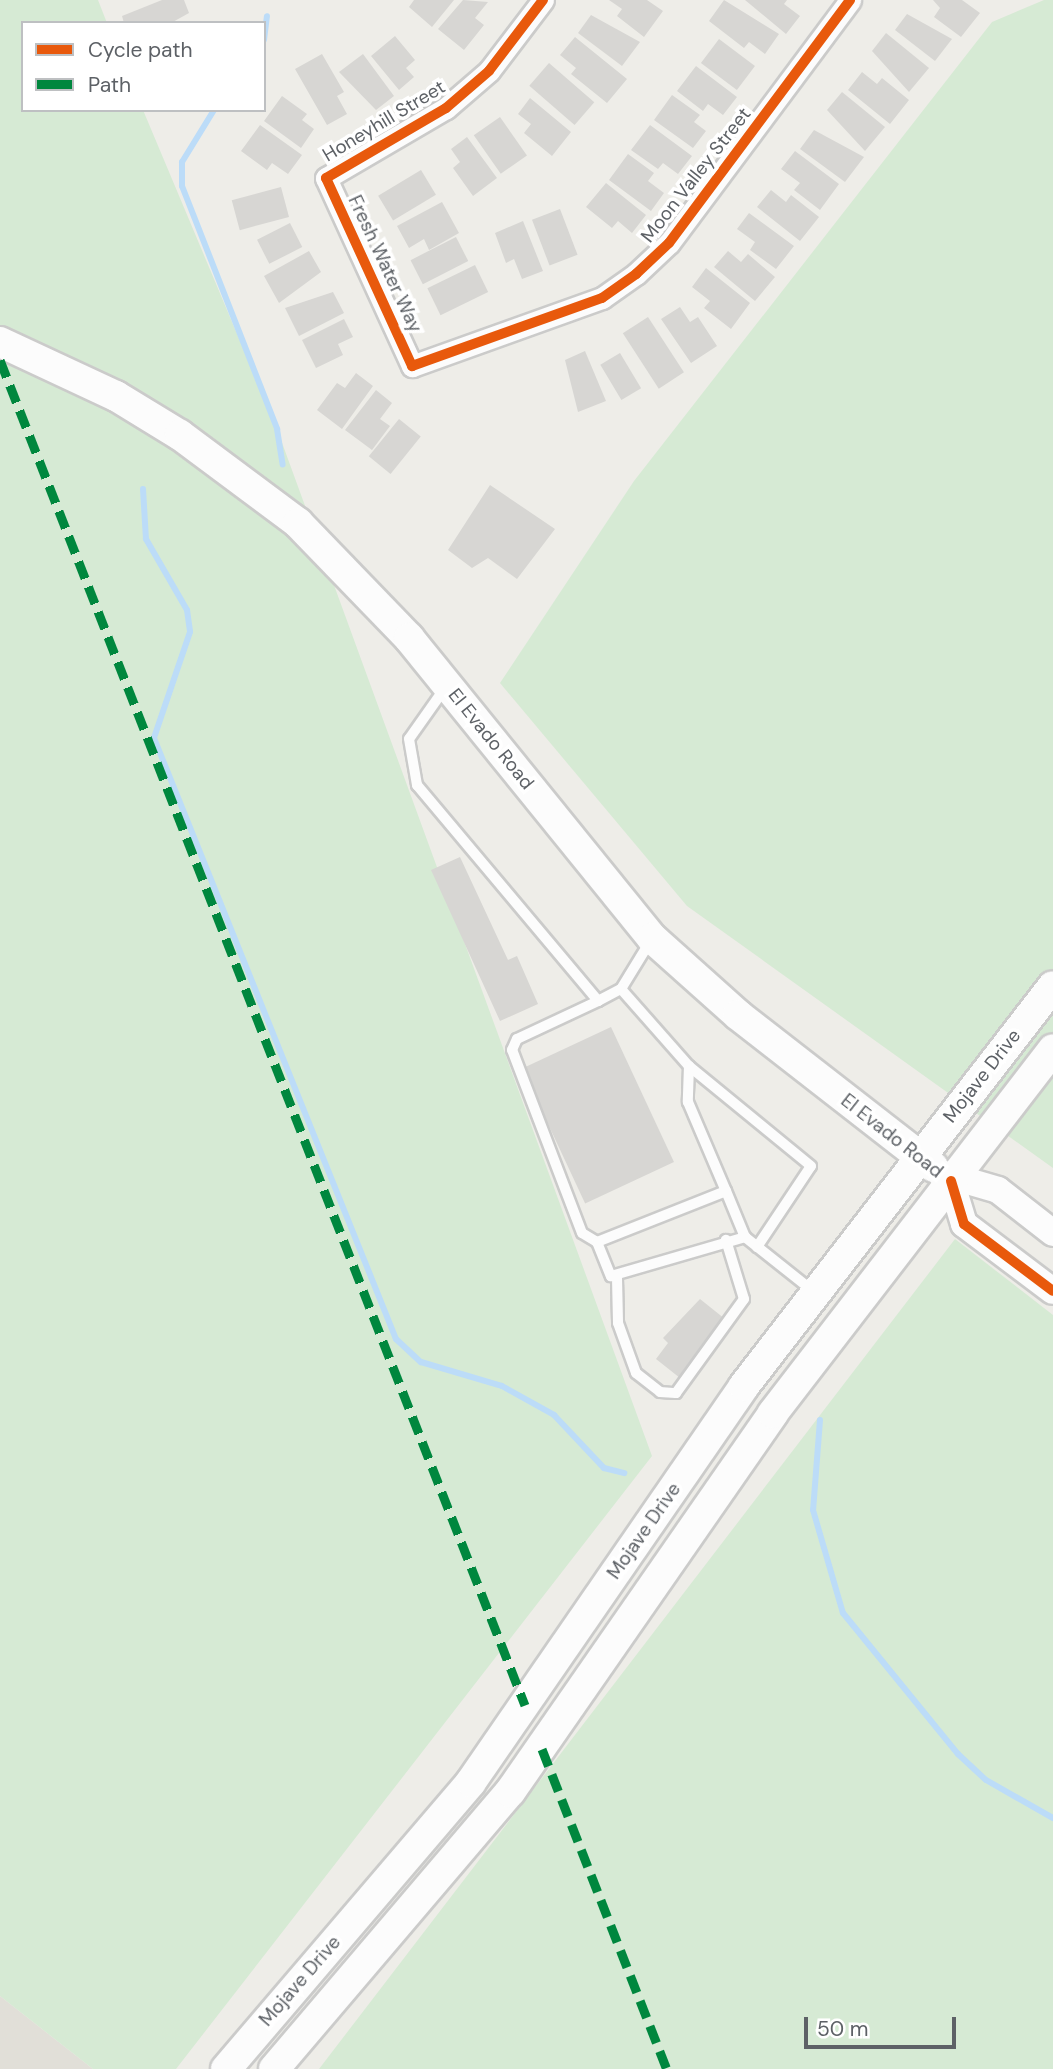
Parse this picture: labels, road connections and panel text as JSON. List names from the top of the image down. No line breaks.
{"streets":{"main road":["El Evado Road","Mojave Drive"],"street":["Honeyhill Street","Moon Valley Street","Fresh Water Way"]},"crossings":[["Honeyhill Street","Fresh Water Way"],["Moon Valley Street","Fresh Water Way"],["El Evado Road","Mojave Drive"]],"legend":["Cycle path","Path"],"scale_bar":"50 m"}
